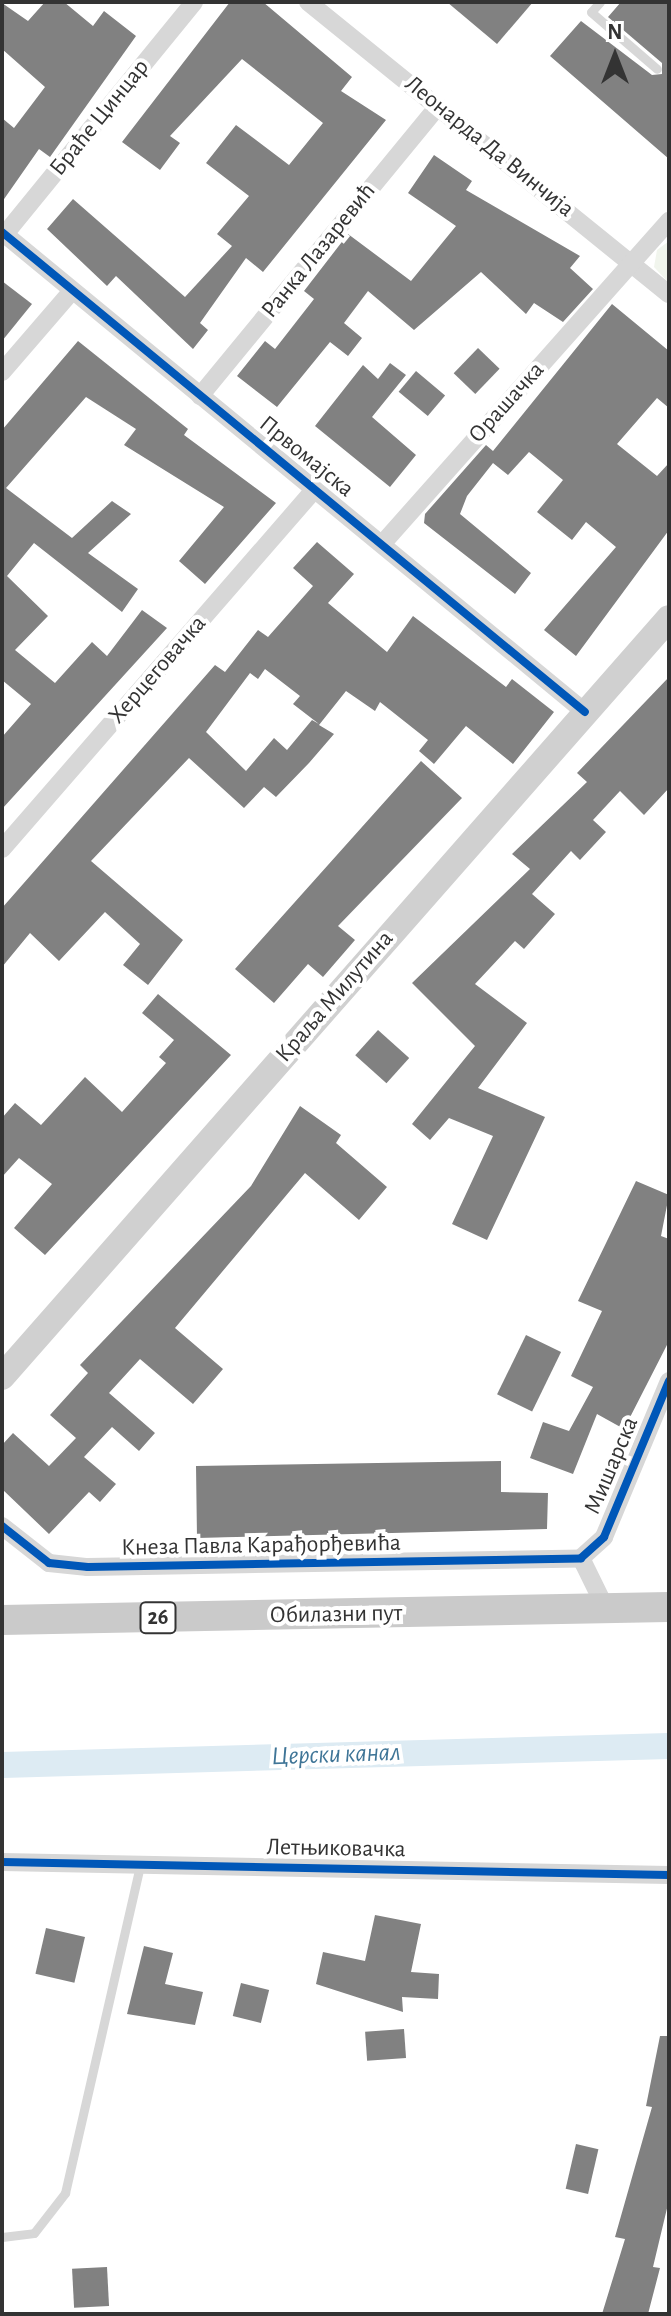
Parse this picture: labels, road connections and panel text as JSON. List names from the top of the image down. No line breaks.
{"streets":{"main road":["Краља Милутина","Обилазни пут","26"],"street":["Браће Цинцар","Леонарда Да Винчија","Ранка Лазаревић","Орашачка","Првомајска","Херцеговачка","Мишарска","Кнеза Павла Карађорђевића","Летњиковачка"]},"crossings":[["Браће Цинцар","Првомајска"],["Леонарда Да Винчија","Ранка Лазаревић"],["Леонарда Да Винчија","Орашачка"],["Ранка Лазаревић","Првомајска"],["Орашачка","Првомајска"],["Првомајска","Херцеговачка"],["Првомајска","Краља Милутина"],["Мишарска","Кнеза Павла Карађорђевића"]],"water":["Церски канал"],"north":"top"}
